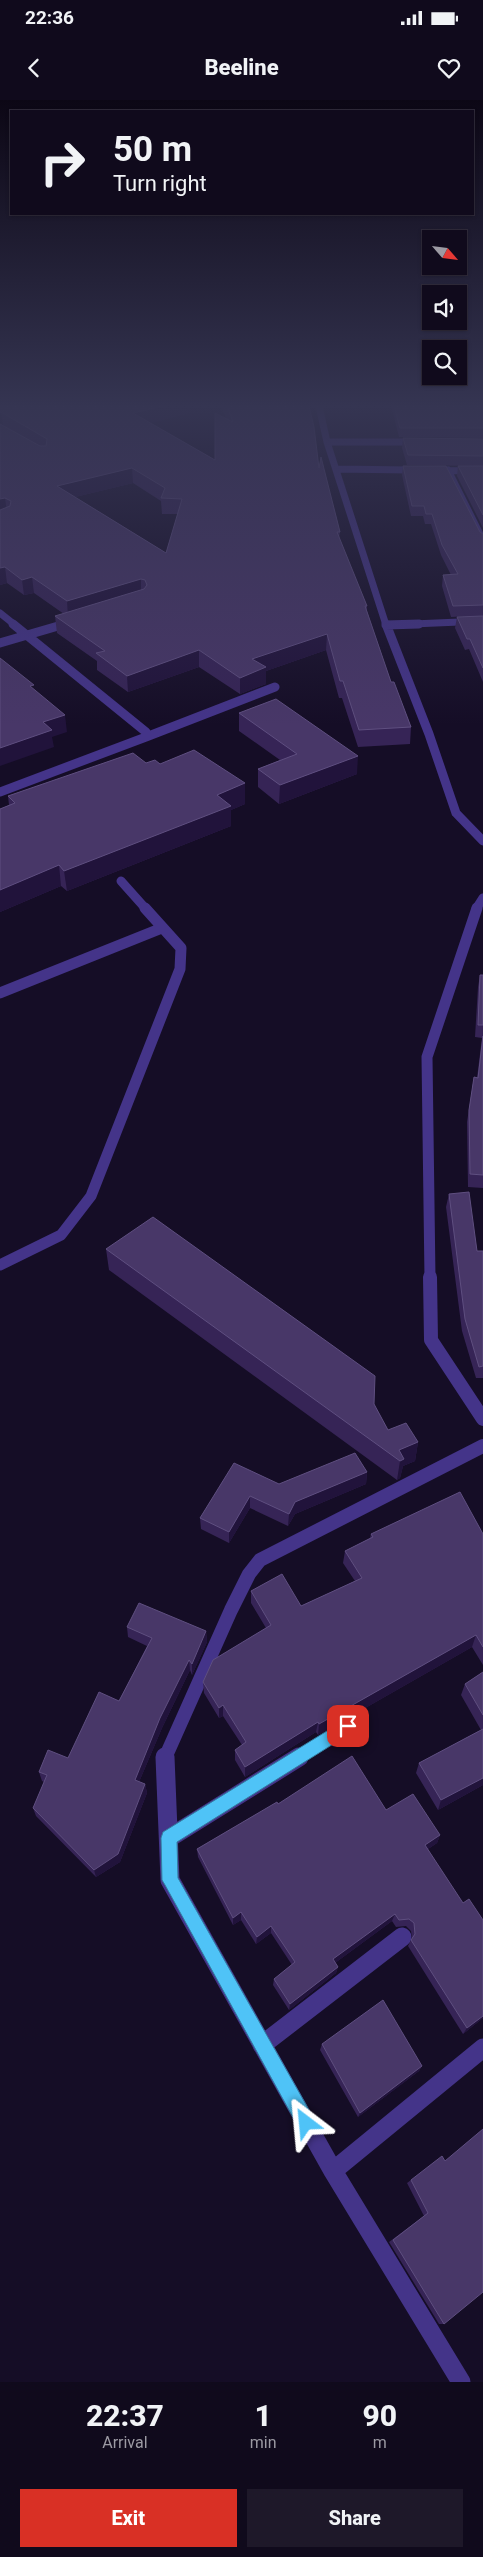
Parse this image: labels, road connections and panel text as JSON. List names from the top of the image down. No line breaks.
{"north":"bottom right","page":{"status":"22:36","header":"Beeline","turn":["50 m","Turn right"],"eta":["22:37","Arrival","1","min","90","m"],"buttons":["Exit","Share"]}}
